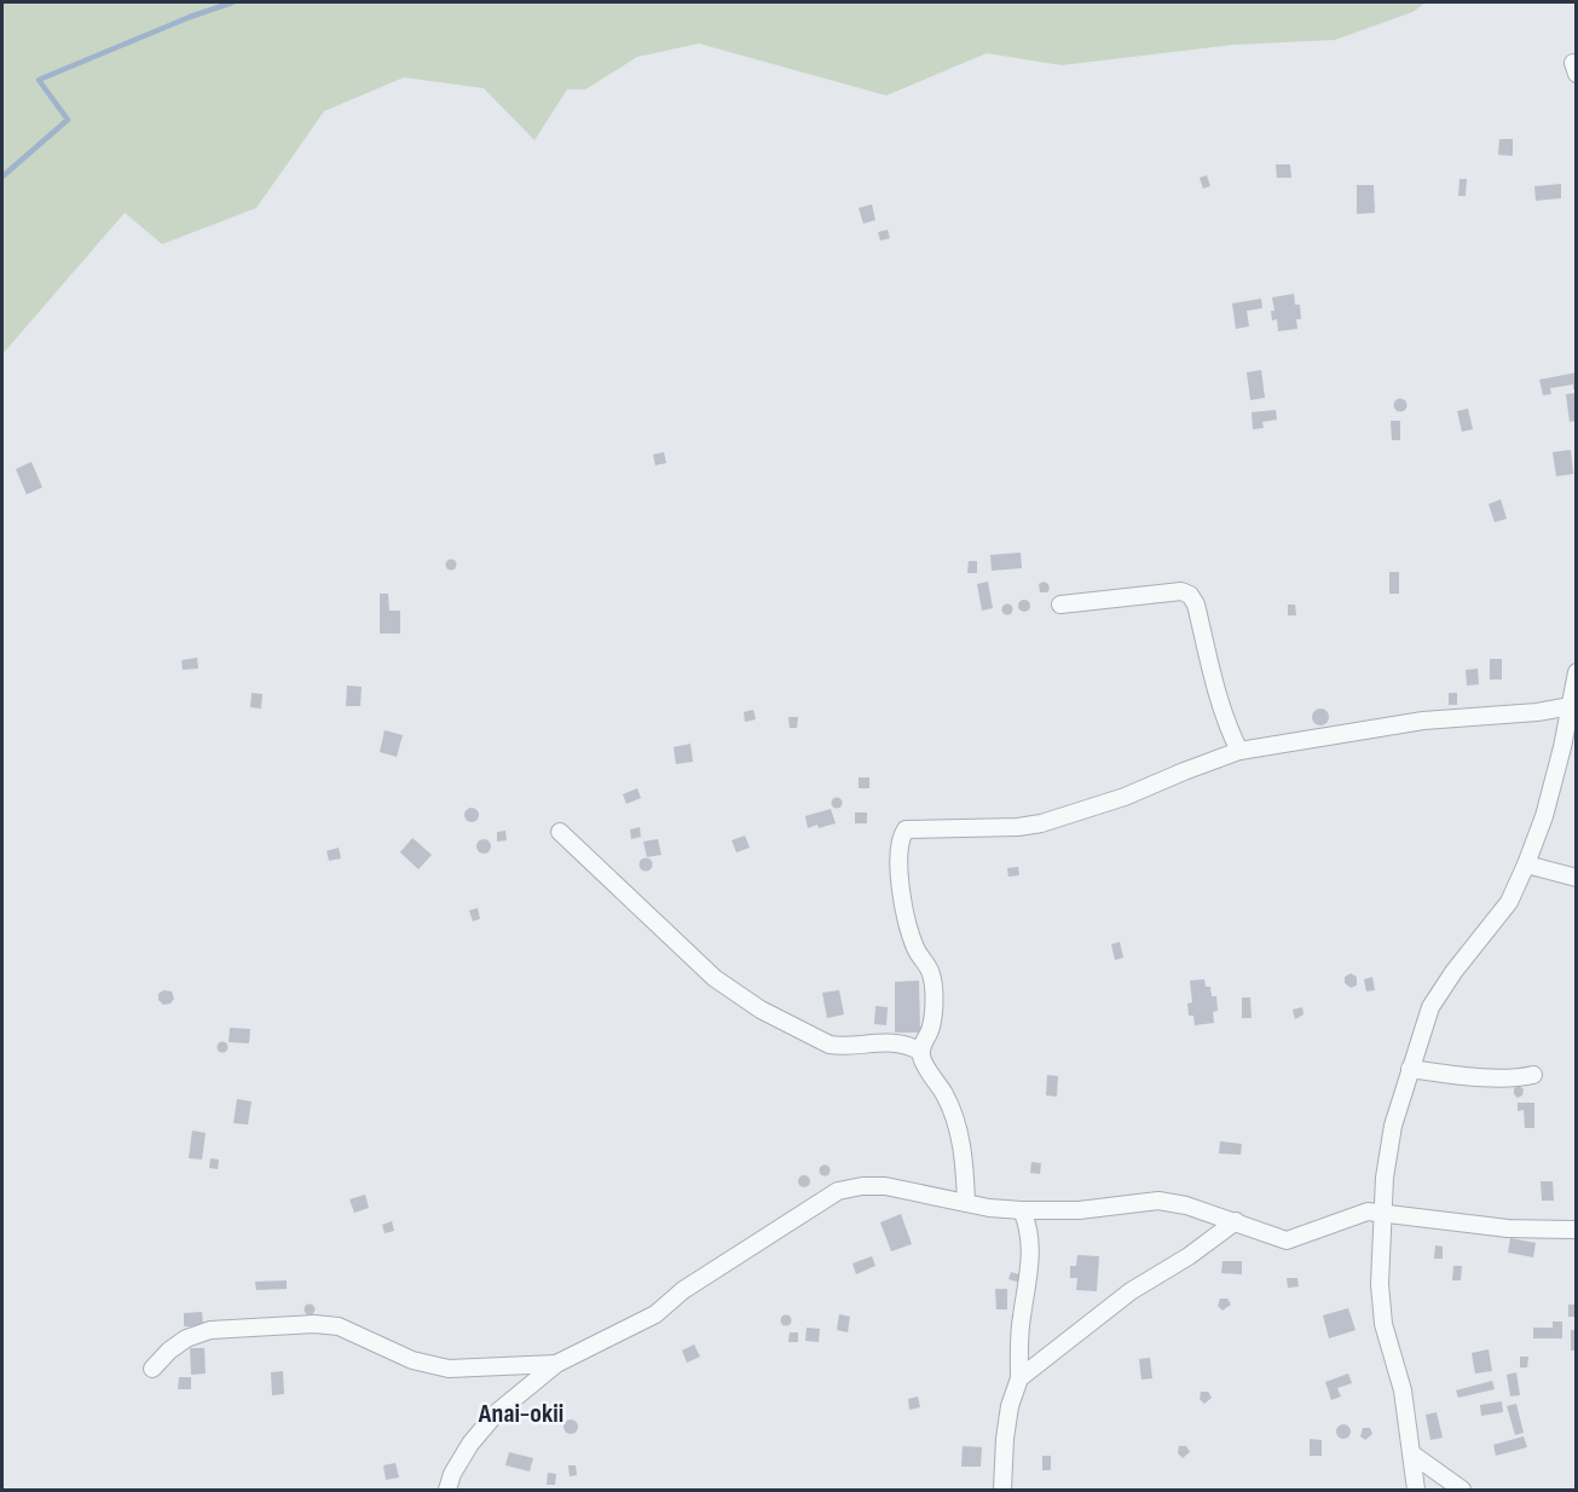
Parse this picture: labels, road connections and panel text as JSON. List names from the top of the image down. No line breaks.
{"districts":["Anai-okii"]}
